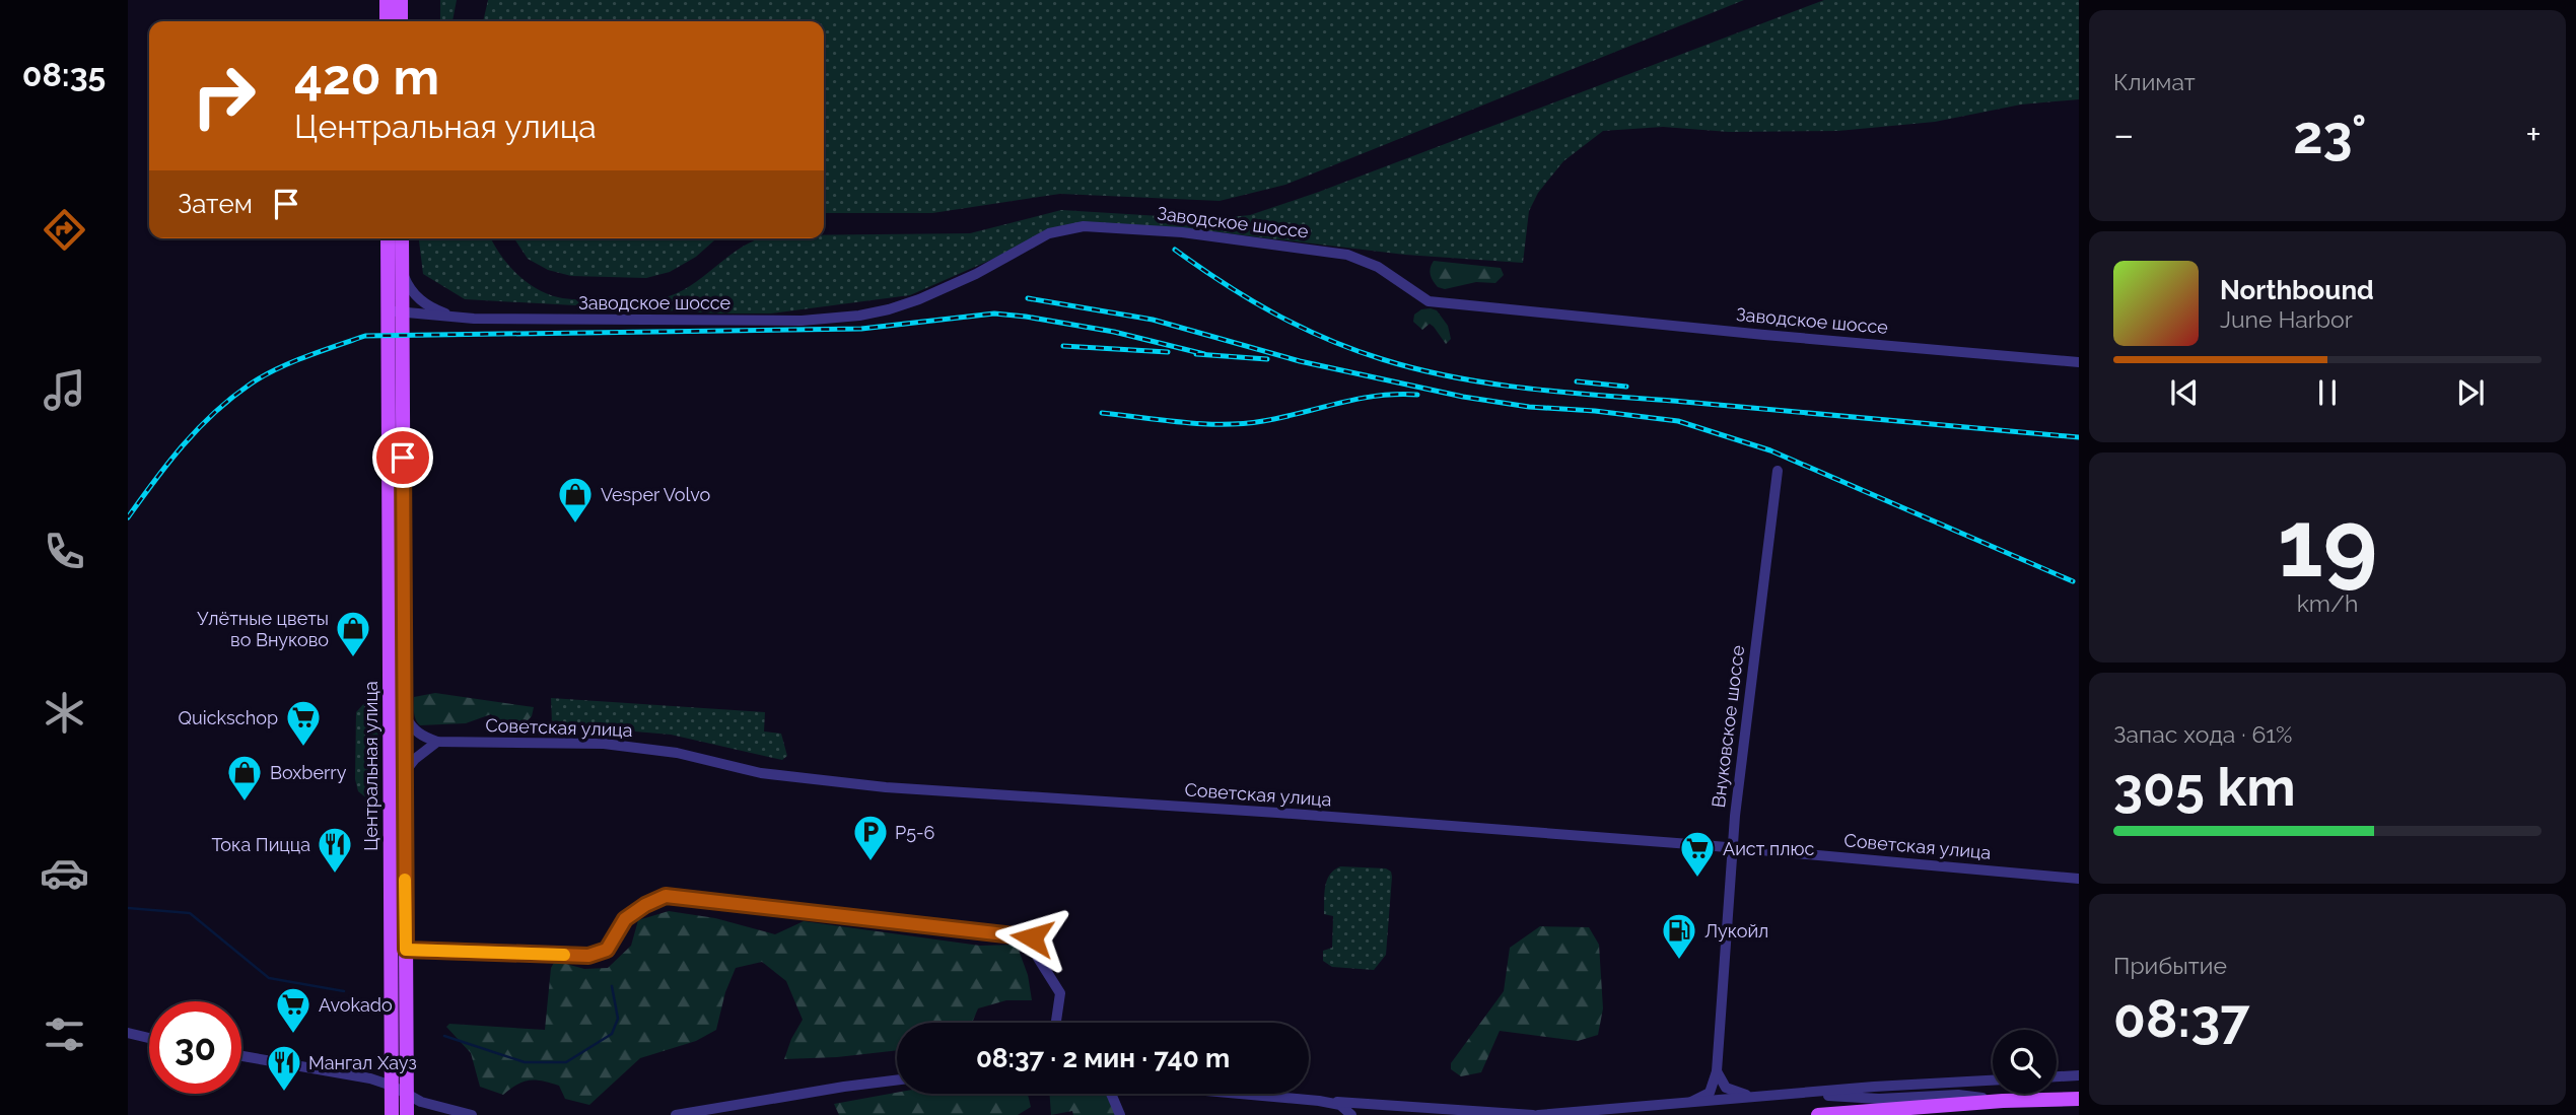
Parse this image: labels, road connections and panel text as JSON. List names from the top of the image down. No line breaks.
{"streets":{"main road":["Центральная улица"],"street":["Заводское шоссе","Внуковское шоссе","Советская улица"]},"crossings":[["Заводское шоссе","Центральная улица"],["Внуковское шоссе","Советская улица"]],"places":{"shop":["Vesper Volvo","Улётные цветы во Внуково","Boxberry"],"supermarket":["Quickschop","Аист плюс","Avokado"],"parking":["Р5-6"],"restaurant":["Тока Пицца","Мангал Хауз"],"fuel station":["Лукойл"]},"page":{"tabs":"08:35","tile":["Климат",["19","km/h"],["Запас хода · 61%","305 km"],["Прибытие","08:37"]],"turn":["420 m","Центральная улица"],"heat":["−","23°","+"],"then":"Затем","song":["Northbound","June Harbor"],"limit":"30","trip":"08:37 · 2 мин · 740 m"}}
